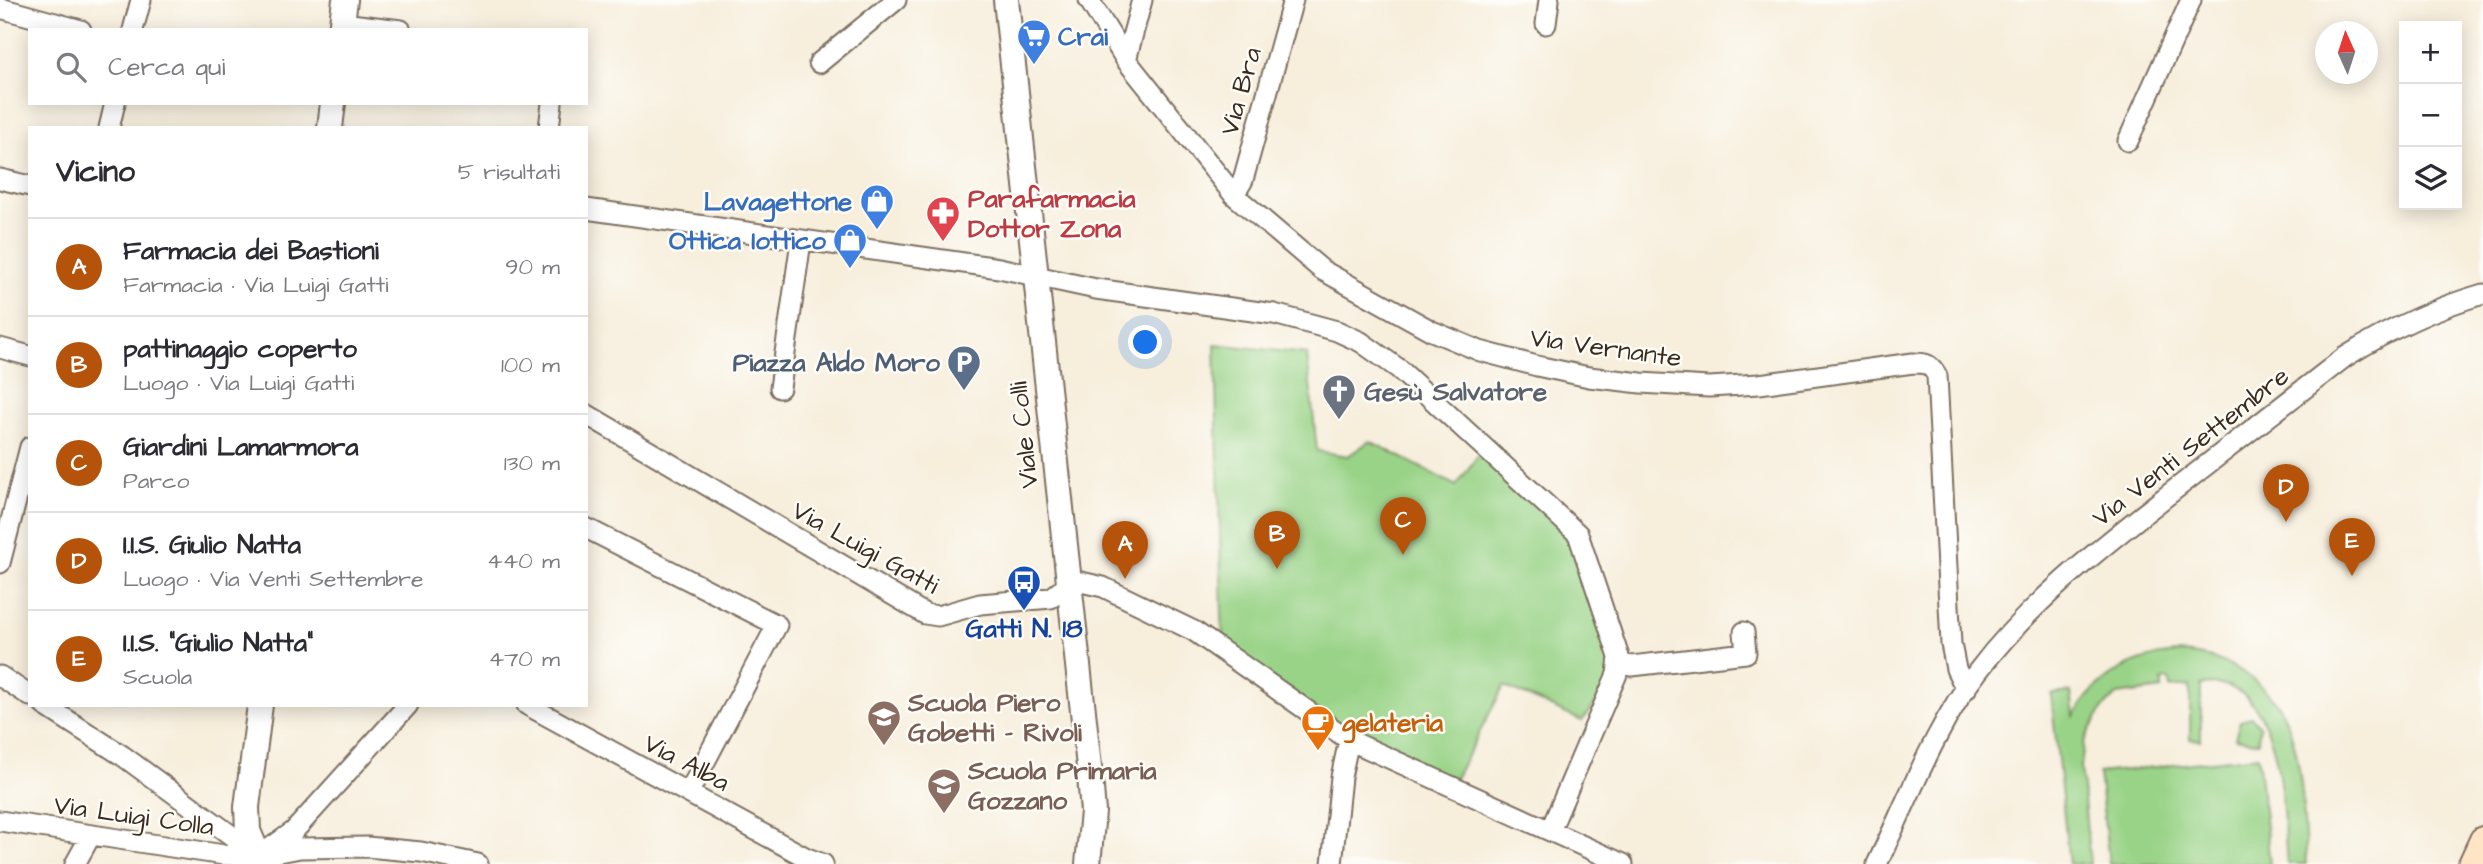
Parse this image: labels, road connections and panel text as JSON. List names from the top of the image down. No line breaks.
{"streets":{"street":["Via Bra","Via Vernante","Viale Colli","Via Venti Settembre","Via Luigi Gatti","Via Alba","Via Luigi Colla"]},"crossings":[["Via Bra","Via Vernante"],["Via Vernante","Via Venti Settembre"],["Viale Colli","Via Luigi Gatti"]],"places":{"supermarket":["Crai"],"shop":["Lavagettone","Ottica Iottico"],"pharmacy":["Parafarmacia Dottor Zona"],"parking":["Piazza Aldo Moro"],"church":["Gesù Salvatore"],"bus stop":["Gatti N. 18"],"school or university":["Scuola Piero Gobetti - Rivoli","Scuola Primaria Gozzano"],"cafe":["gelateria"]},"north":"top","page":{"map_buttons":["+","−"],"search":"Cerca qui","heading":["Vicino","5 risultati"],"list":[{"mark":"A","name":"Farmacia dei Bastioni","note":"Farmacia · Via Luigi Gatti","value":"90 m"},{"mark":"B","name":"pattinaggio coperto","note":"Luogo · Via Luigi Gatti","value":"100 m"},{"mark":"C","name":"Giardini Lamarmora","note":"Parco","value":"130 m"},{"mark":"D","name":"I.I.S. Giulio Natta","note":"Luogo · Via Venti Settembre","value":"440 m"},{"mark":"E","name":"I.I.S. \"Giulio Natta\"","note":"Scuola","value":"470 m"}],"pins":["D","C","B","E","A"]}}
